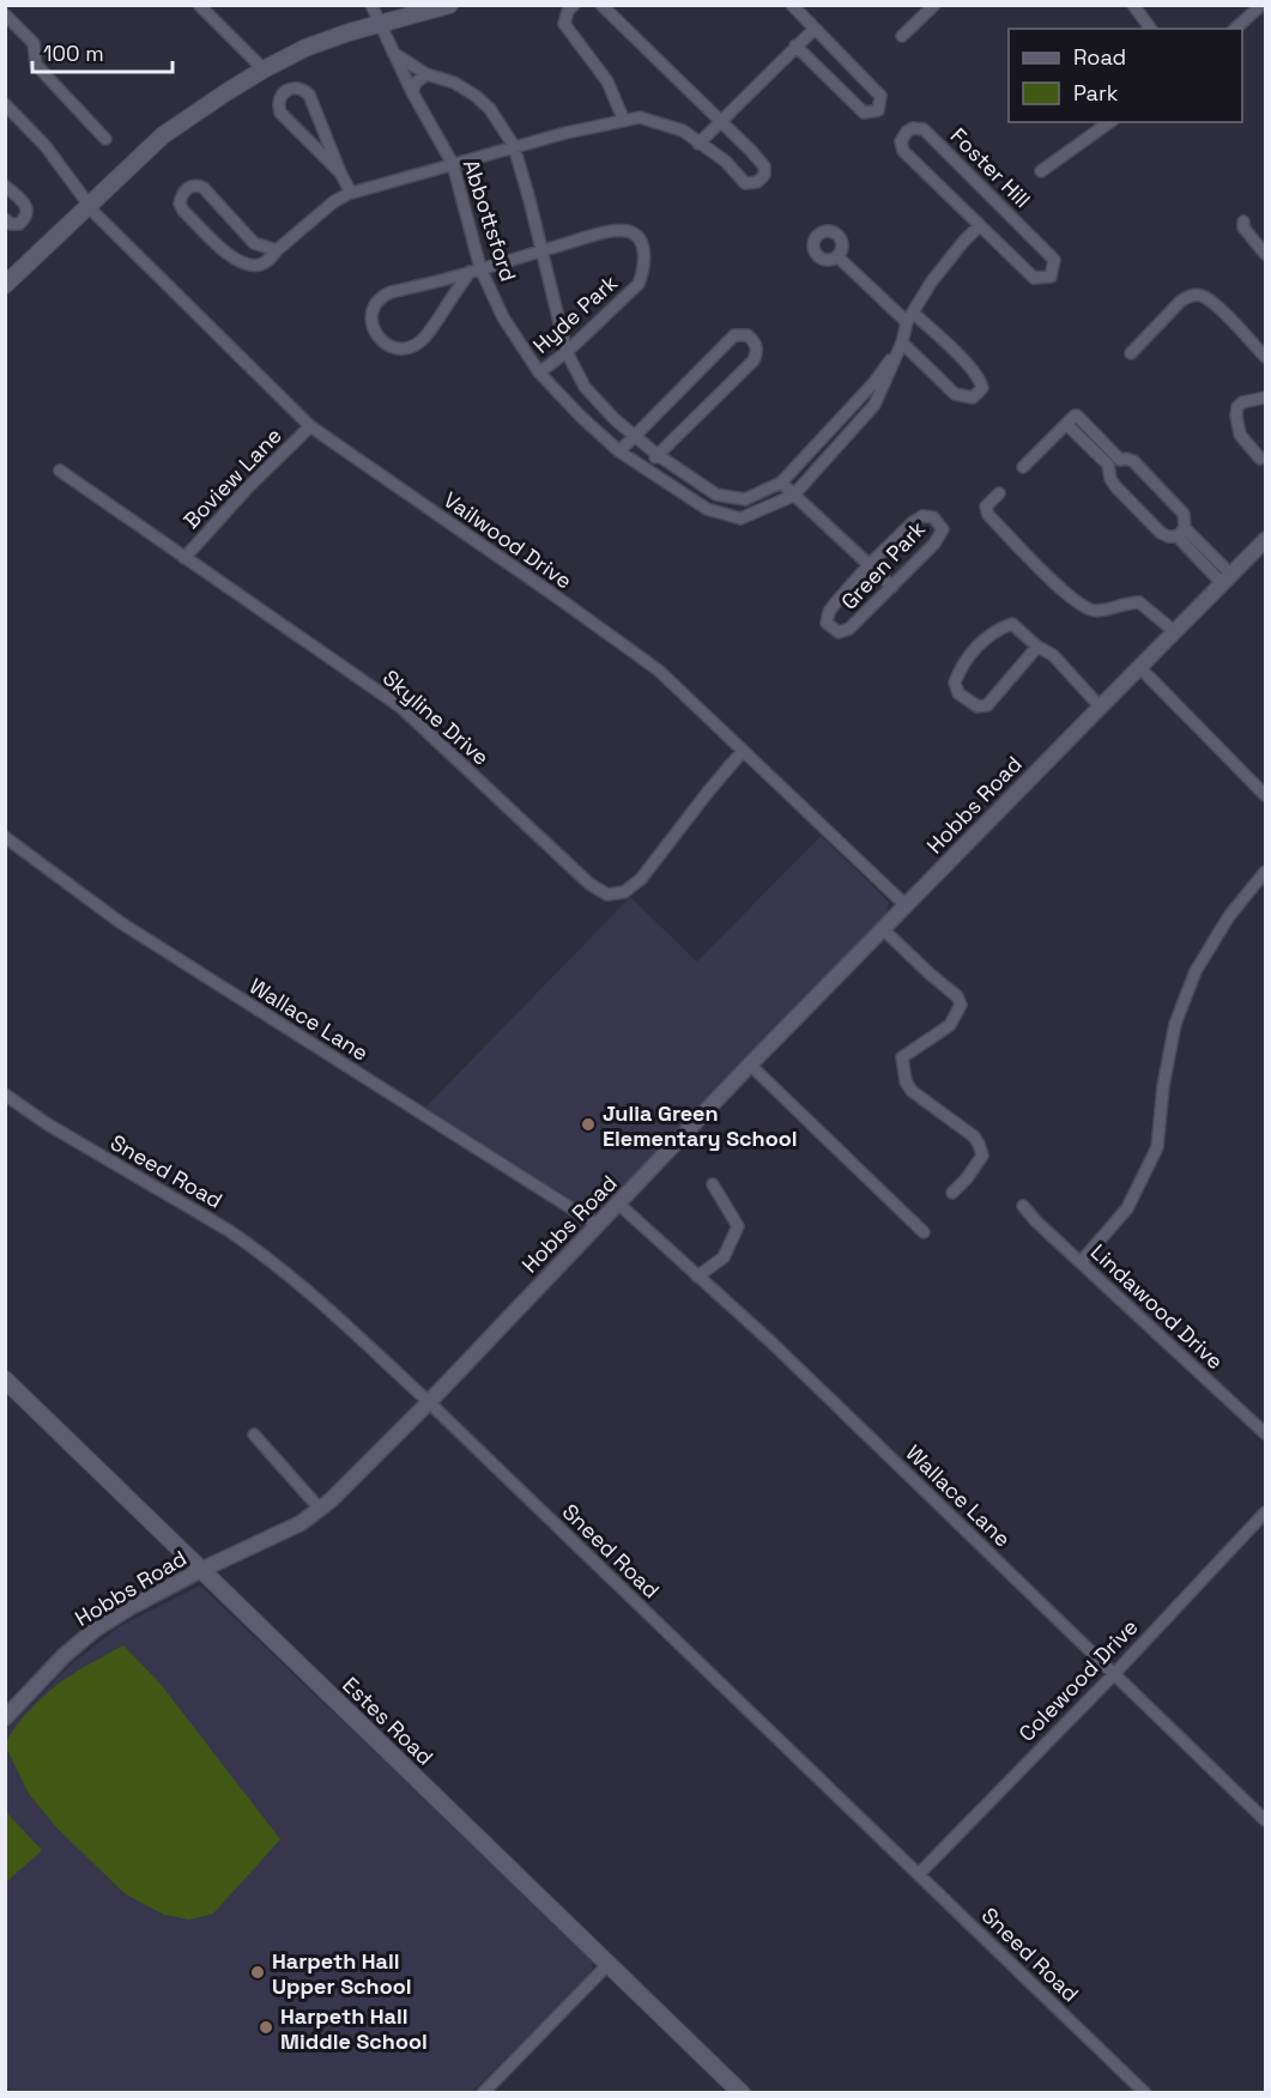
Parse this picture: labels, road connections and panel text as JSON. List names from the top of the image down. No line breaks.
{"streets":{"main road":["Estes Road"],"street":["Foster Hill","Abbottsford","Hyde Park","Boview Lane","Vailwood Drive","Green Park","Skyline Drive","Hobbs Road","Wallace Lane","Sneed Road","Lindawood Drive","Colewood Drive"]},"crossings":[["Foster Hill","Abbottsford"],["Abbottsford","Hyde Park"],["Boview Lane","Vailwood Drive"],["Boview Lane","Skyline Drive"],["Vailwood Drive","Skyline Drive"],["Vailwood Drive","Hobbs Road"],["Hobbs Road","Wallace Lane"],["Hobbs Road","Sneed Road"],["Hobbs Road","Estes Road"],["Wallace Lane","Colewood Drive"],["Sneed Road","Colewood Drive"]],"places":["Julia Green Elementary School","Harpeth Hall Upper School","Harpeth Hall Middle School"],"legend":["Road","Park"],"scale_bar":"100 m"}
